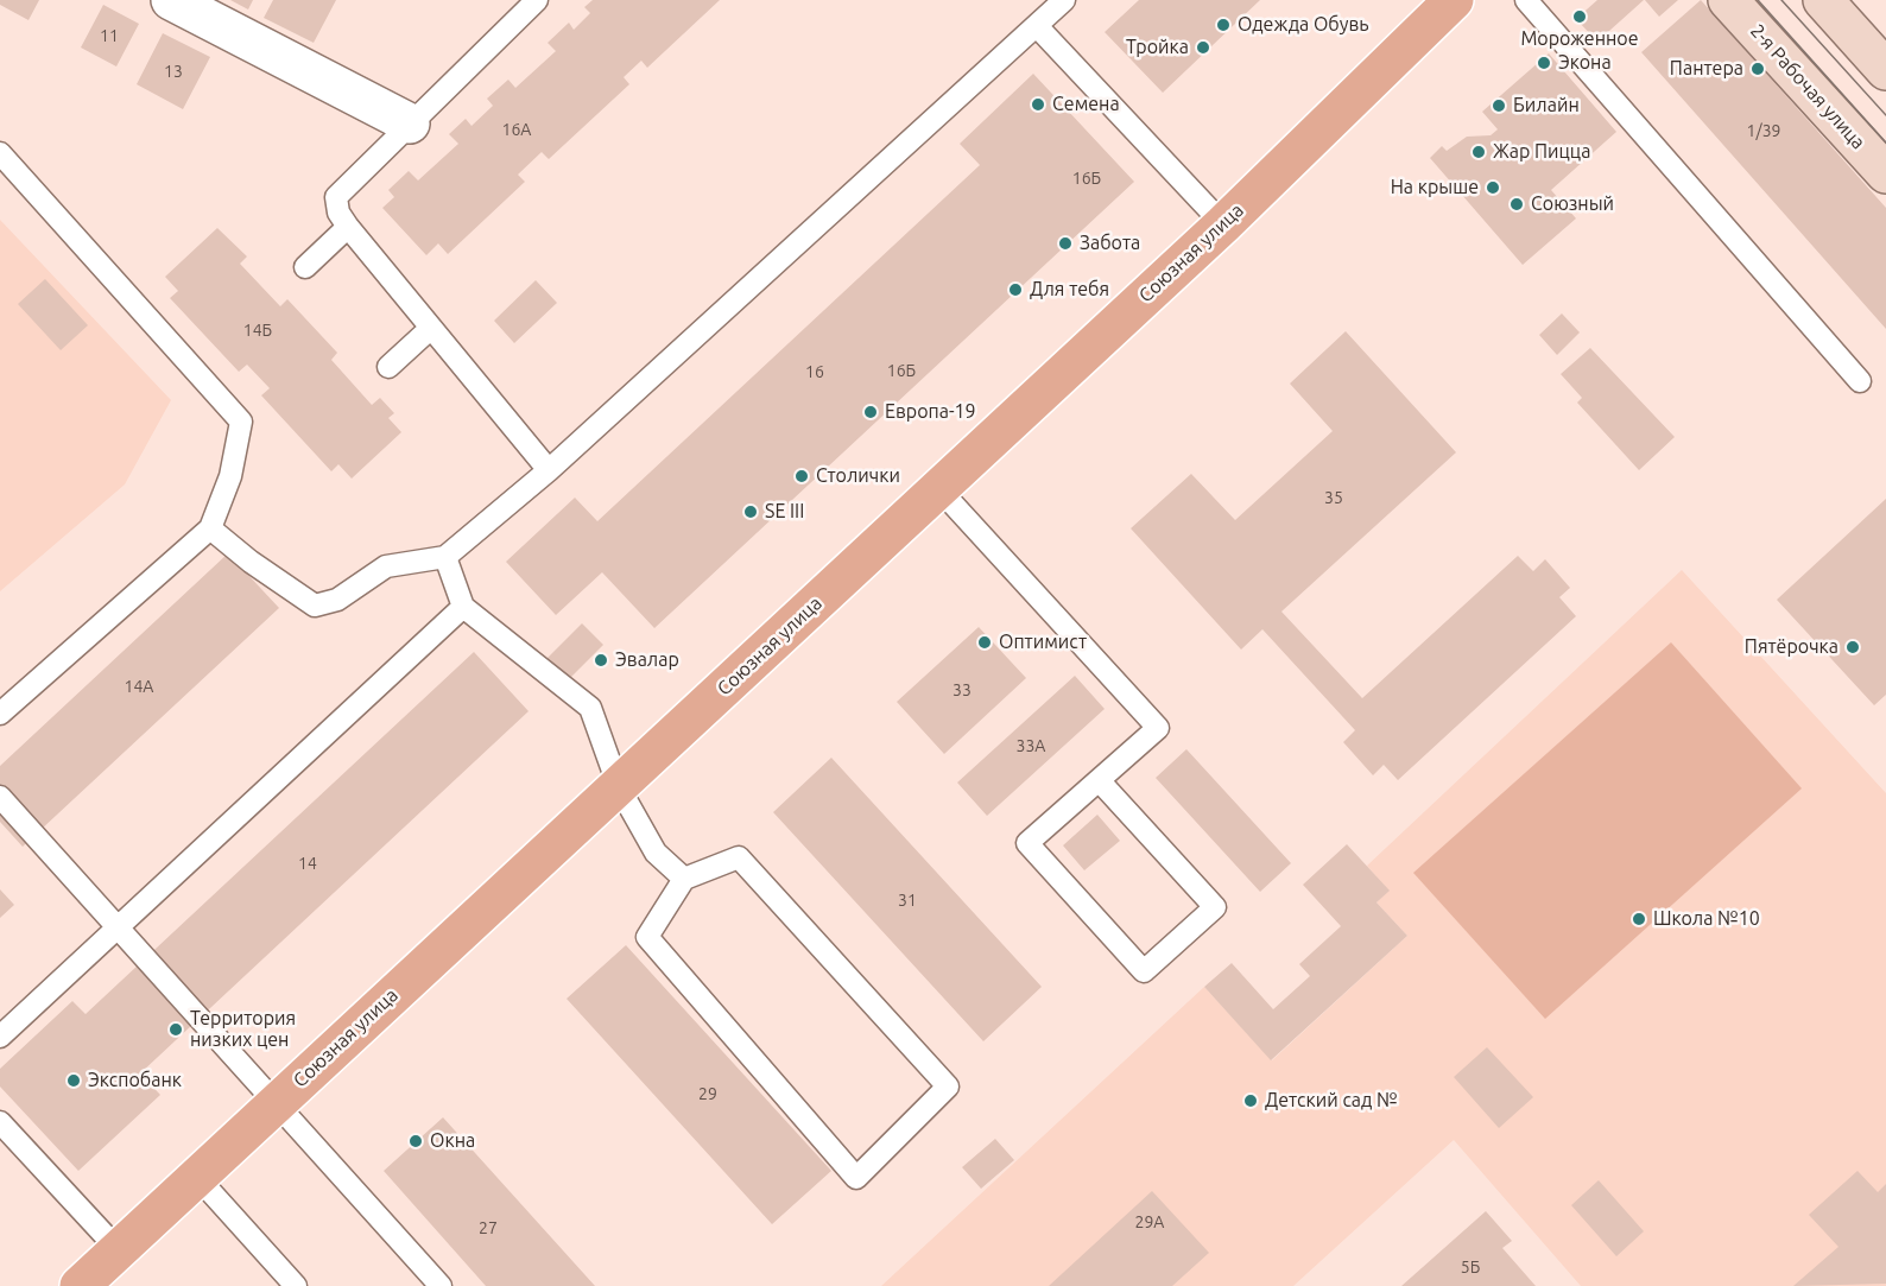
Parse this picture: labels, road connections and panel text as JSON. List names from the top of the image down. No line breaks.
{"streets":{"main road":["2-я Рабочая улица","Союзная улица"]},"places":["Мороженное","Одежда Обувь","Тройка","Экона","Пантера","Семена","Билайн","Жар Пицца","На крыше","Союзный","Забота","Для тебя","Европа-19","Столички","SE III","Оптимист","Пятёрочка","Эвалар","Школа №10","Территория низких цен","Экспобанк","Детский сад №","Окна"],"house_numbers":["11","13","16А","1/39","16Б","14Б","16Б","16","35","14А","33","33А","14","31","29","29А","27","5Б"]}
